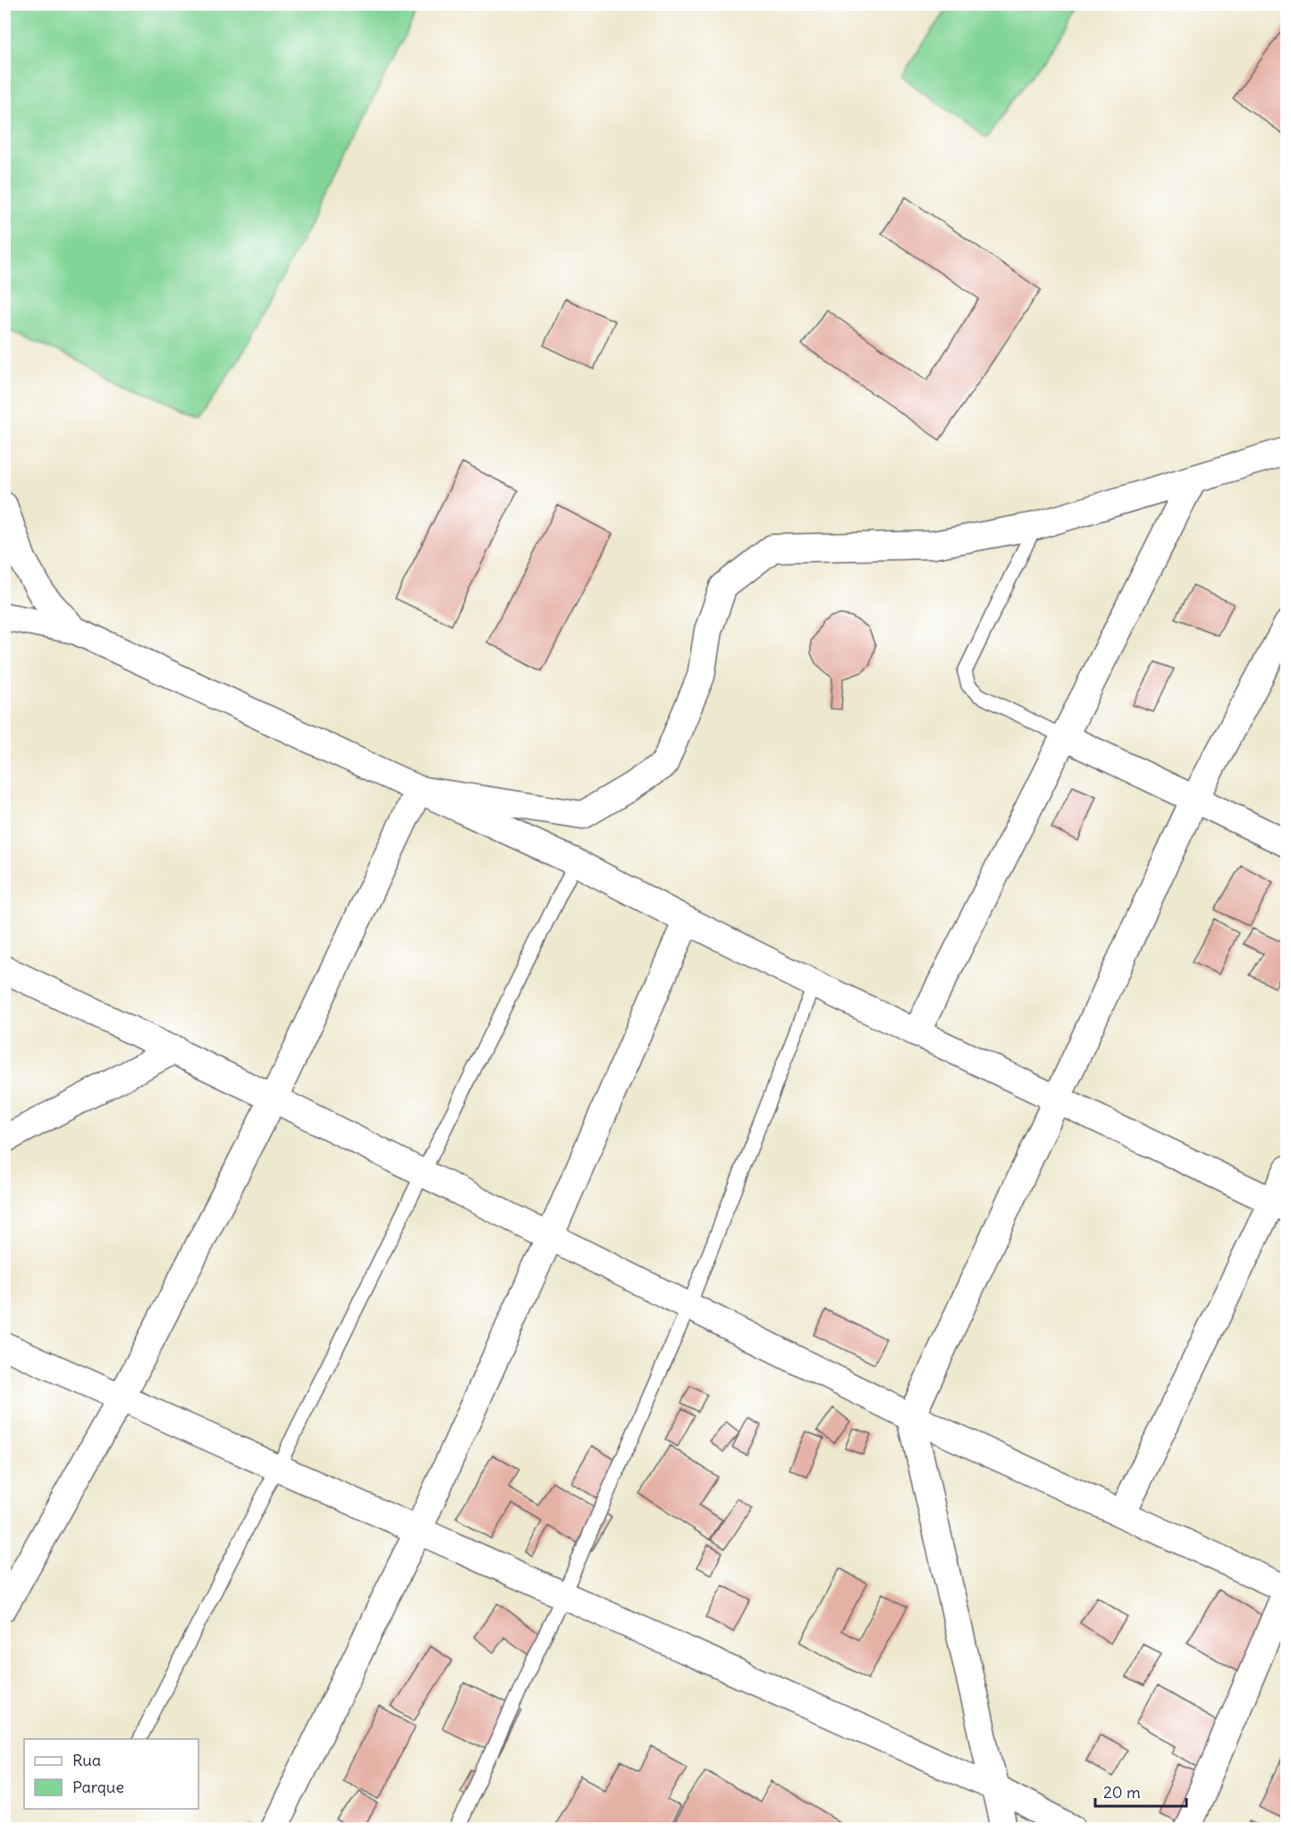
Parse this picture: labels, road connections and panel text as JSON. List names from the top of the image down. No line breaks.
{"legend":["Rua","Parque"],"scale_bar":"20 m"}
